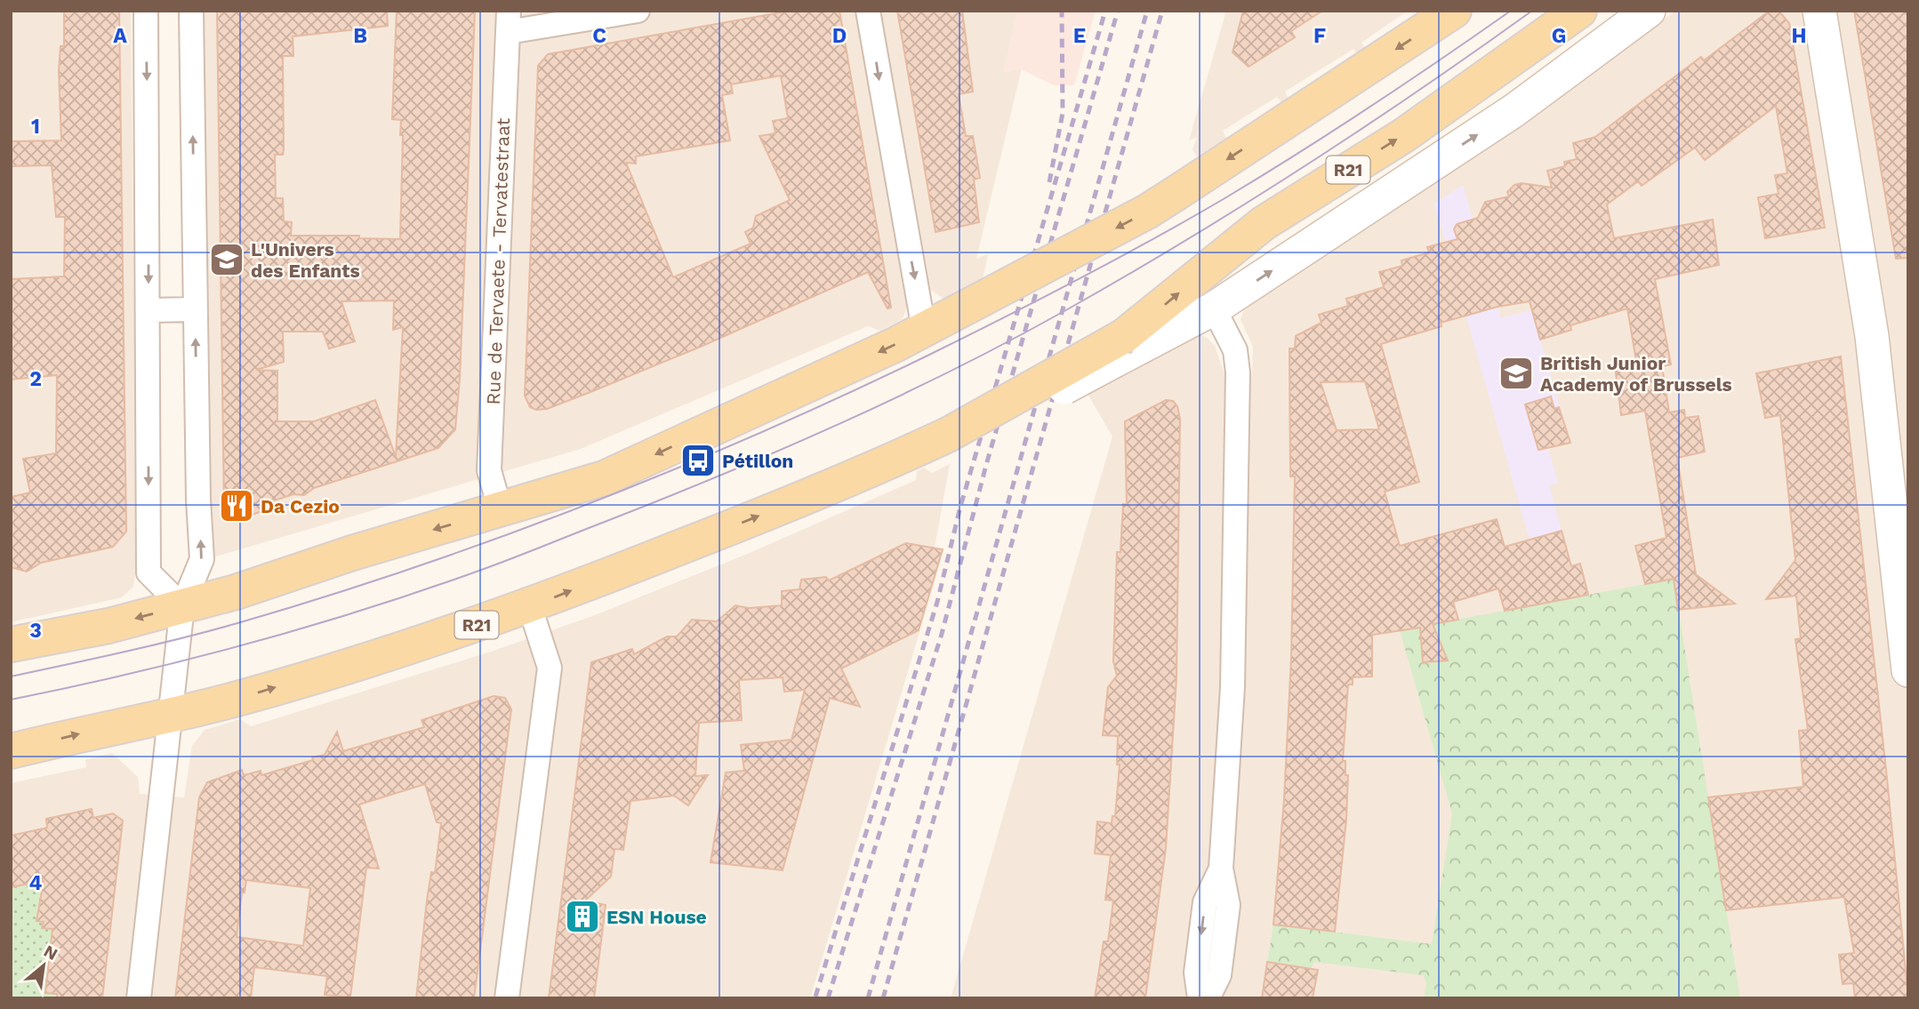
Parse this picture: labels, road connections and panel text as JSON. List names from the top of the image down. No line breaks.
{"streets":{"main road":["R21"],"street":["Rue de Tervaete - Tervatestraat"]},"places":{"school or university":["L'Univers des Enfants","British Junior Academy of Brussels"],"bus stop":["Pétillon"],"restaurant":["Da Cezio"],"building":["ESN House"]},"north":"top right","grid":{"columns":["A","B","C","D","E","F","G","H"],"rows":["1","2","3","4"]}}
